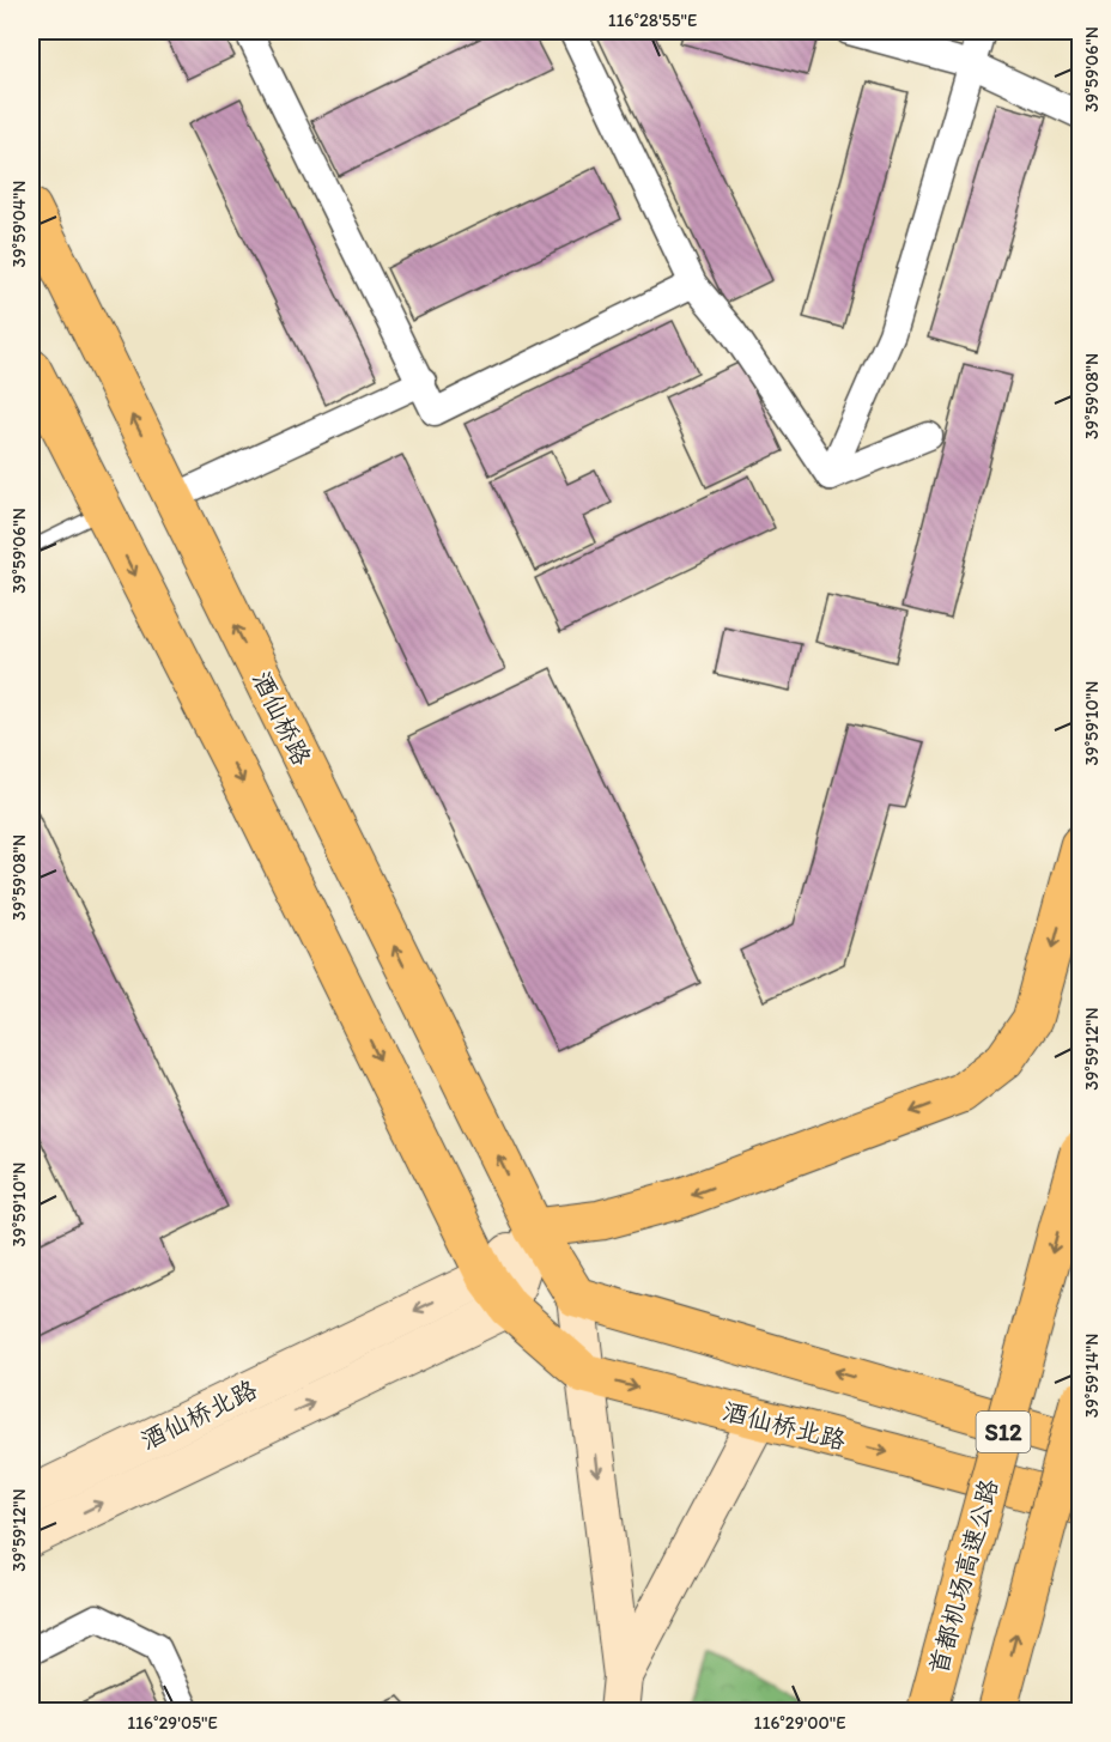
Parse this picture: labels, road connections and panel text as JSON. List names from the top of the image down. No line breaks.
{"streets":{"main road":["酒仙桥路","酒仙桥北路","S12","首都机场高速公路"]},"coordinates":["116°28'55\"E","39°59'06\"N","39°59'04\"N","39°59'08\"N","39°59'10\"N","39°59'12\"N","39°59'14\"N","116°29'05\"E","116°29'00\"E"]}
